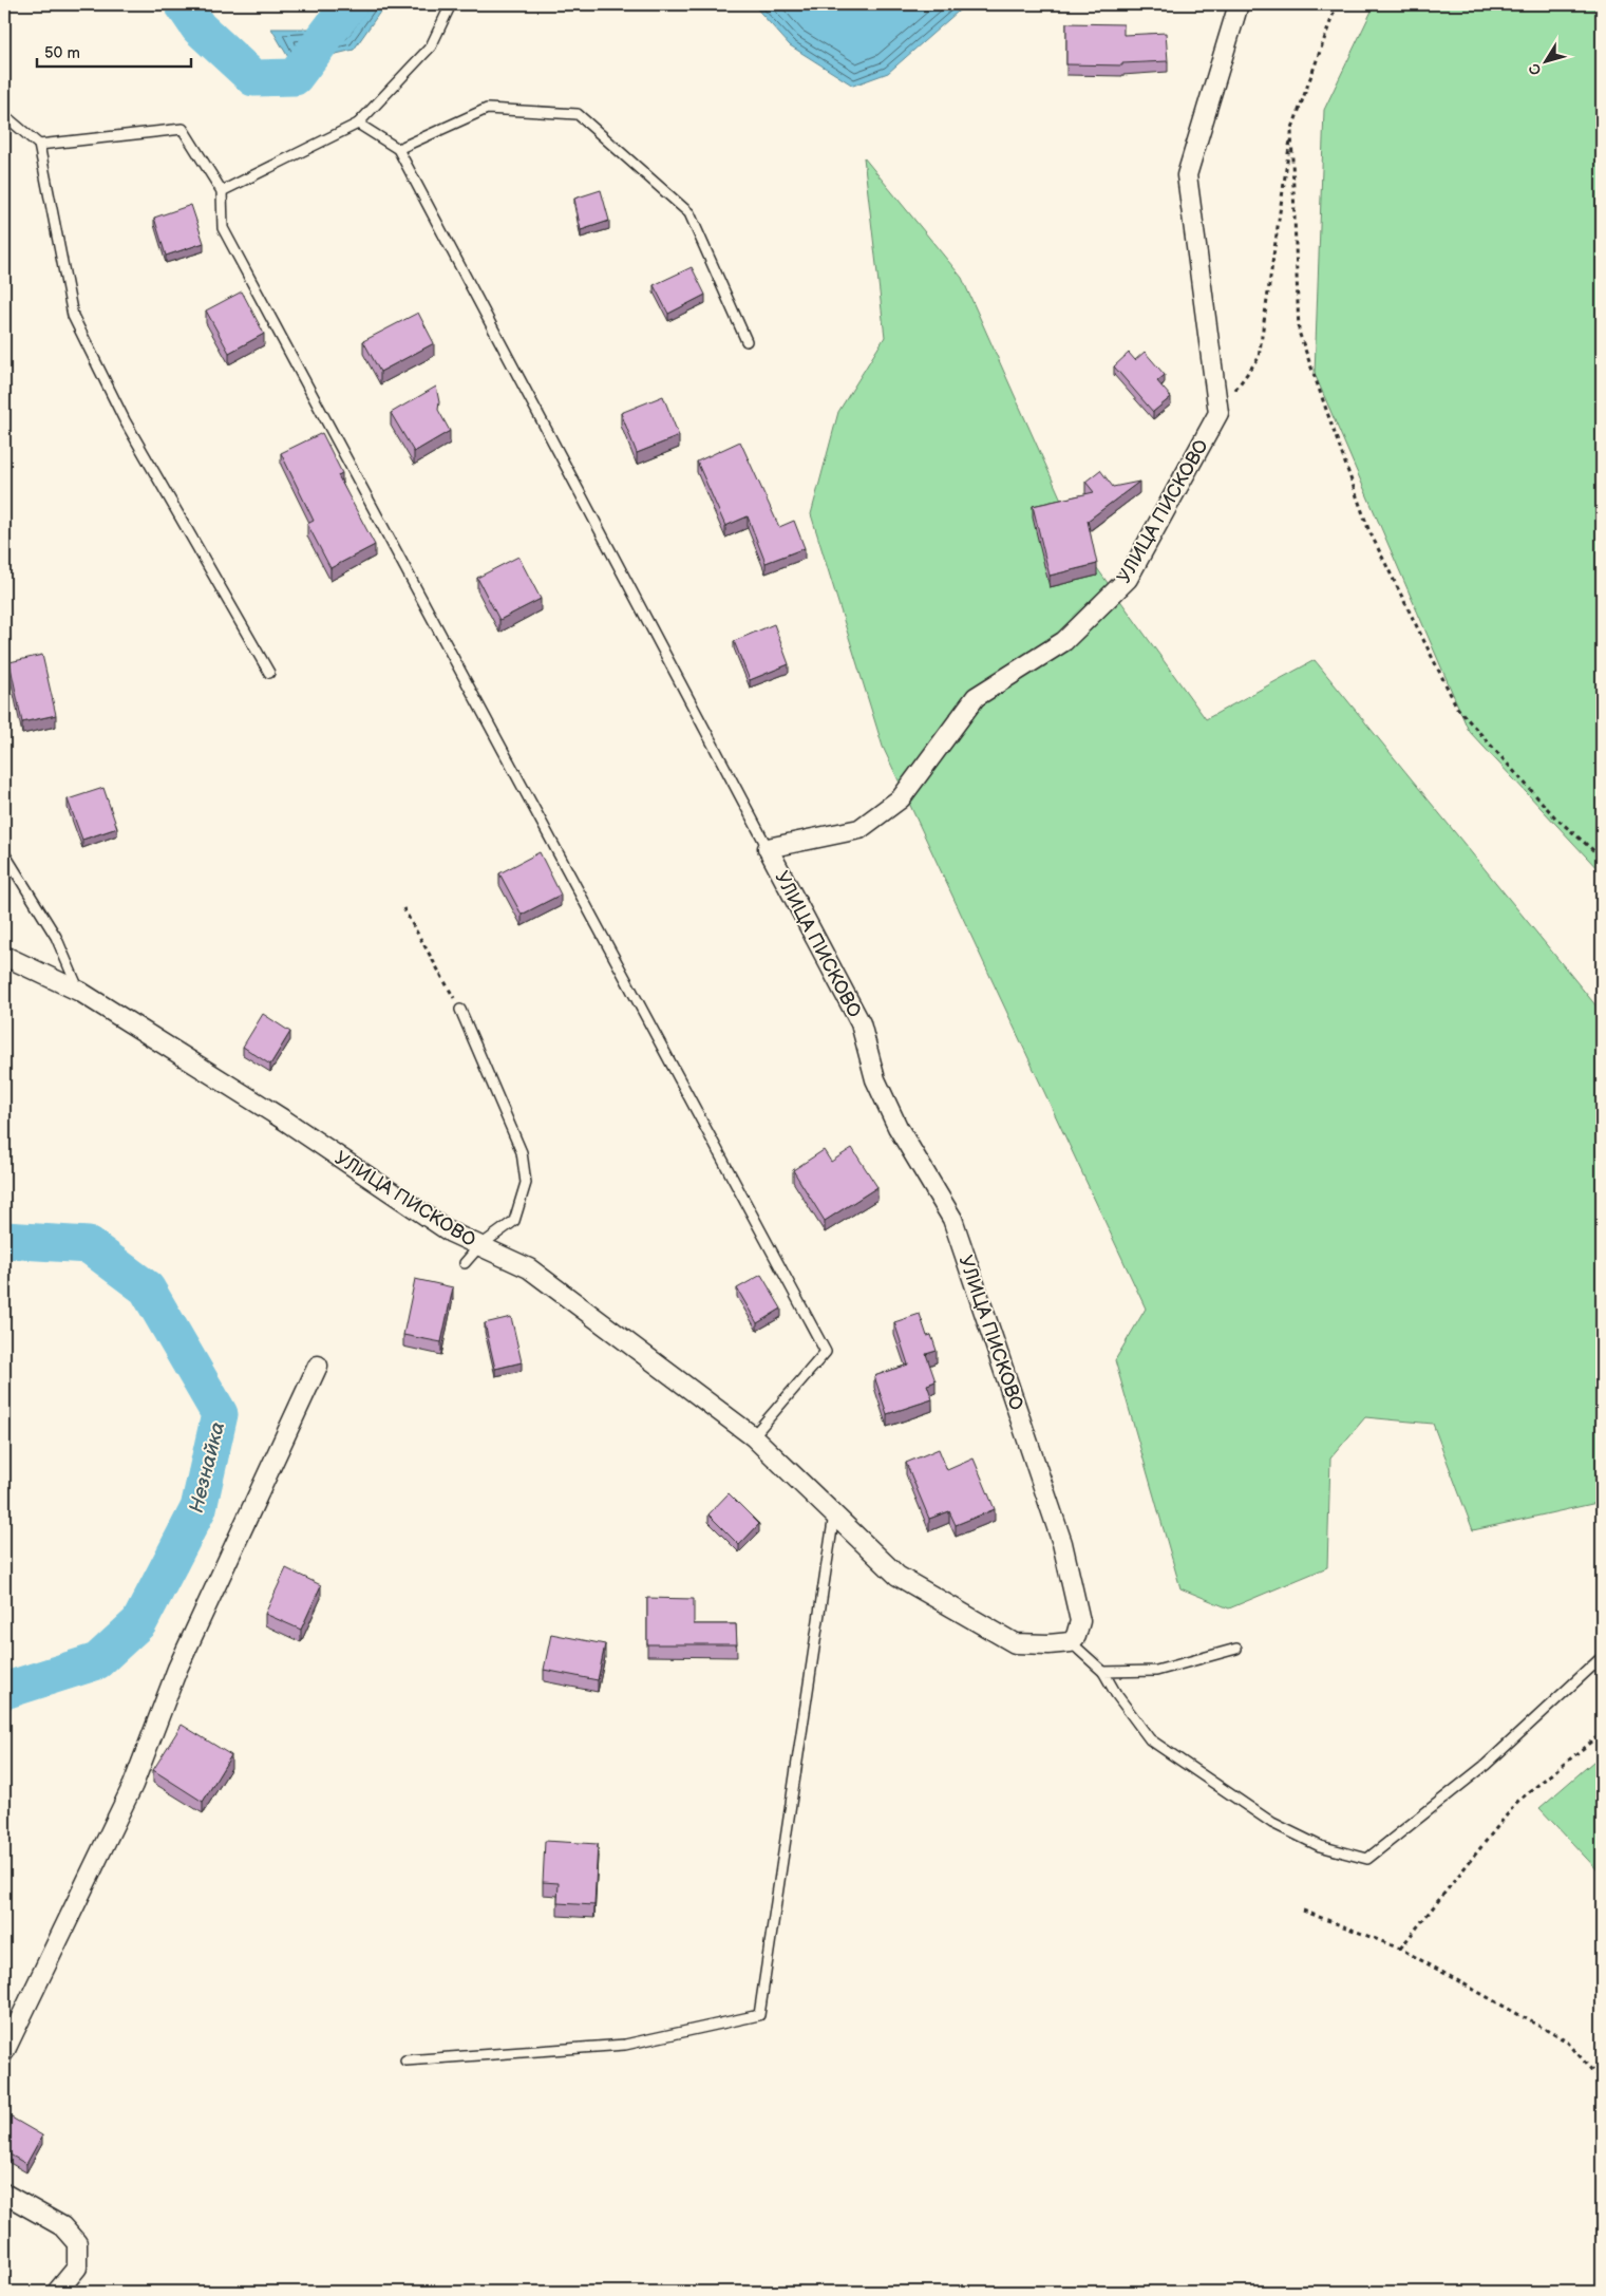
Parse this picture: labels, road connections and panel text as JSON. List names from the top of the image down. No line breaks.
{"streets":{"street":["УЛИЦА ПИСКОВО"]},"water":["Незнайка"],"scale_bar":"50 m","north":"bottom left"}
